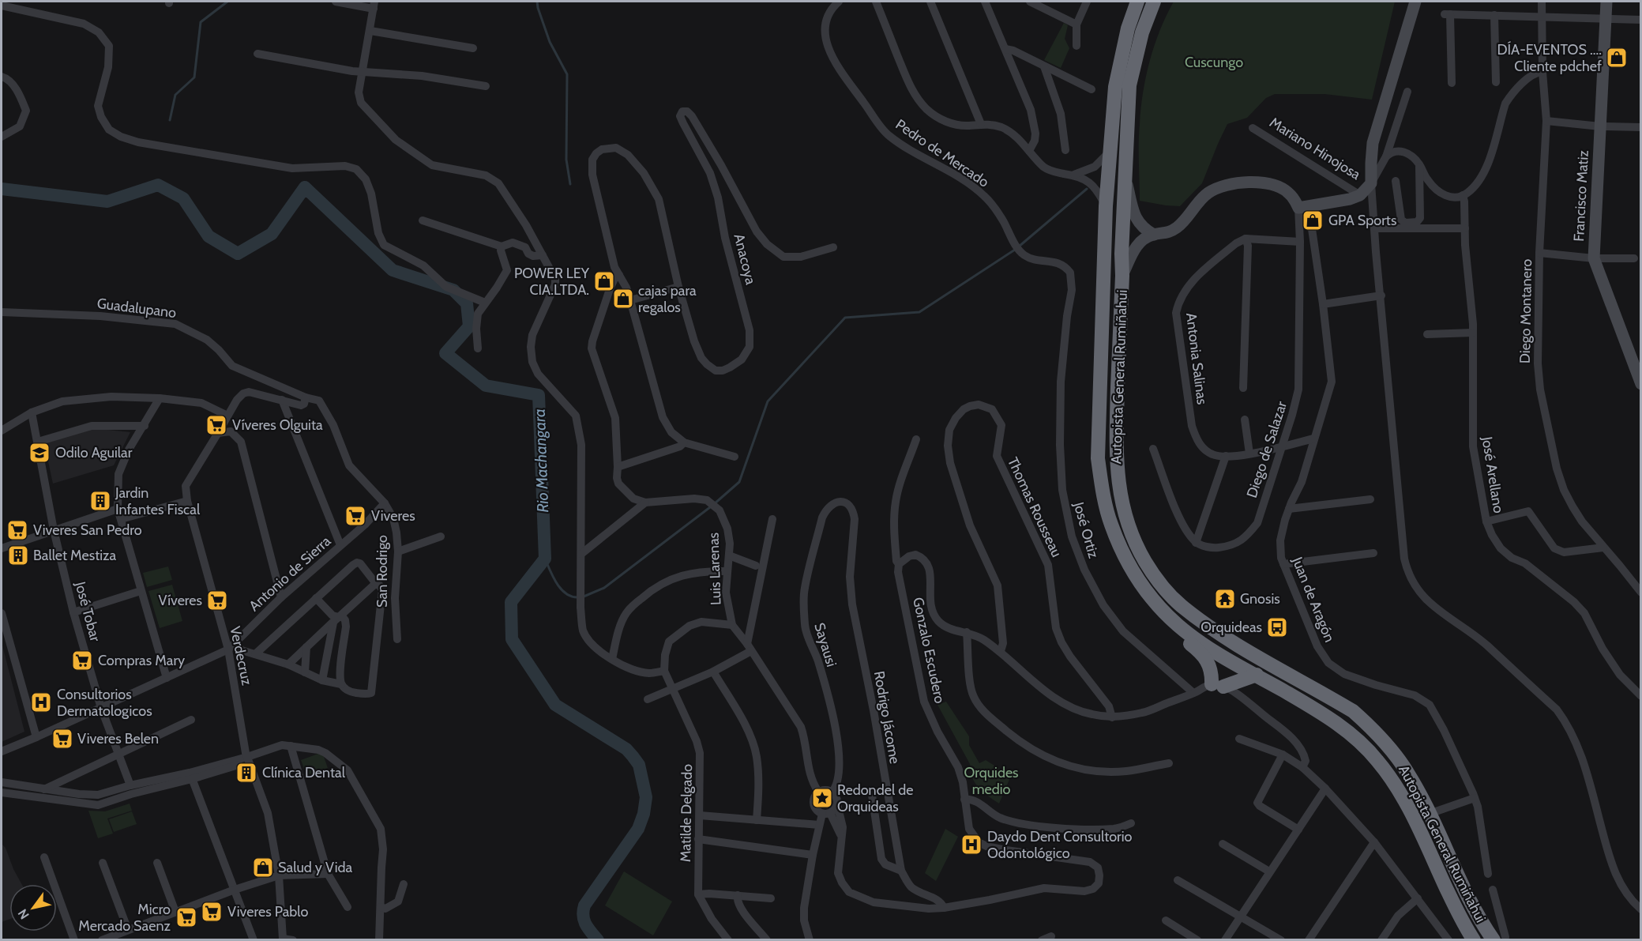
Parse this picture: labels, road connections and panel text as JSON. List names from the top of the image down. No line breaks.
{"streets":{"highway":["Autopista General Rumiñahui"],"street":["Mariano Hinojosa","Pedro de Mercado","Francisco Matiz","Anacoya","Guadalupano","Diego Montanero","Antonia Salinas","Diego de Salazar","José Arellano","Thomas Rousseau","José Ortiz","Luis Larenas","San Rodrigo","Antonio de Sierra","Juan de Aragón","José Tobar","Sayausi","Gonzalo Escudero","Verdecruz","Rodrigo Jácome","Matilde Delgado"]},"crossings":[["Mariano Hinojosa","Diego de Salazar"],["Mariano Hinojosa","Juan de Aragón"],["Pedro de Mercado","José Ortiz"],["Guadalupano","San Rodrigo"],["Antonia Salinas","Diego de Salazar"],["Antonia Salinas","Juan de Aragón"],["Diego de Salazar","Juan de Aragón"],["Thomas Rousseau","Gonzalo Escudero"],["José Ortiz","Gonzalo Escudero"],["Luis Larenas","Sayausi"],["Luis Larenas","Gonzalo Escudero"],["San Rodrigo","Antonio de Sierra"],["Antonio de Sierra","José Tobar"],["Antonio de Sierra","Verdecruz"],["Sayausi","Gonzalo Escudero"],["Sayausi","Rodrigo Jácome"],["Gonzalo Escudero","Rodrigo Jácome"]],"water":["Rio Machangara"],"parks":["Cuscungo","Orquides medio"],"places":{"shop":["DÍA-EVENTOS .... Cliente pdchef","GPA Sports","POWER LEY CIA.LTDA.","cajas para regalos","Salud y Vida"],"supermarket":["Víveres Olguita","Viveres","Viveres San Pedro","Víveres","Compras Mary","Viveres Belen","Viveres Pablo","Micro Mercado Saenz"],"school or university":["Odilo Aguilar"],"building":["Jardin Infantes Fiscal","Ballet Mestiza","Clínica Dental"],"temple":["Gnosis"],"bus stop":["Orquideas"],"hospital":["Consultorios Dermatologicos","Daydo Dent Consultorio Odontológico"],"place":["Redondel de Orquideas"]},"north":"bottom left"}
